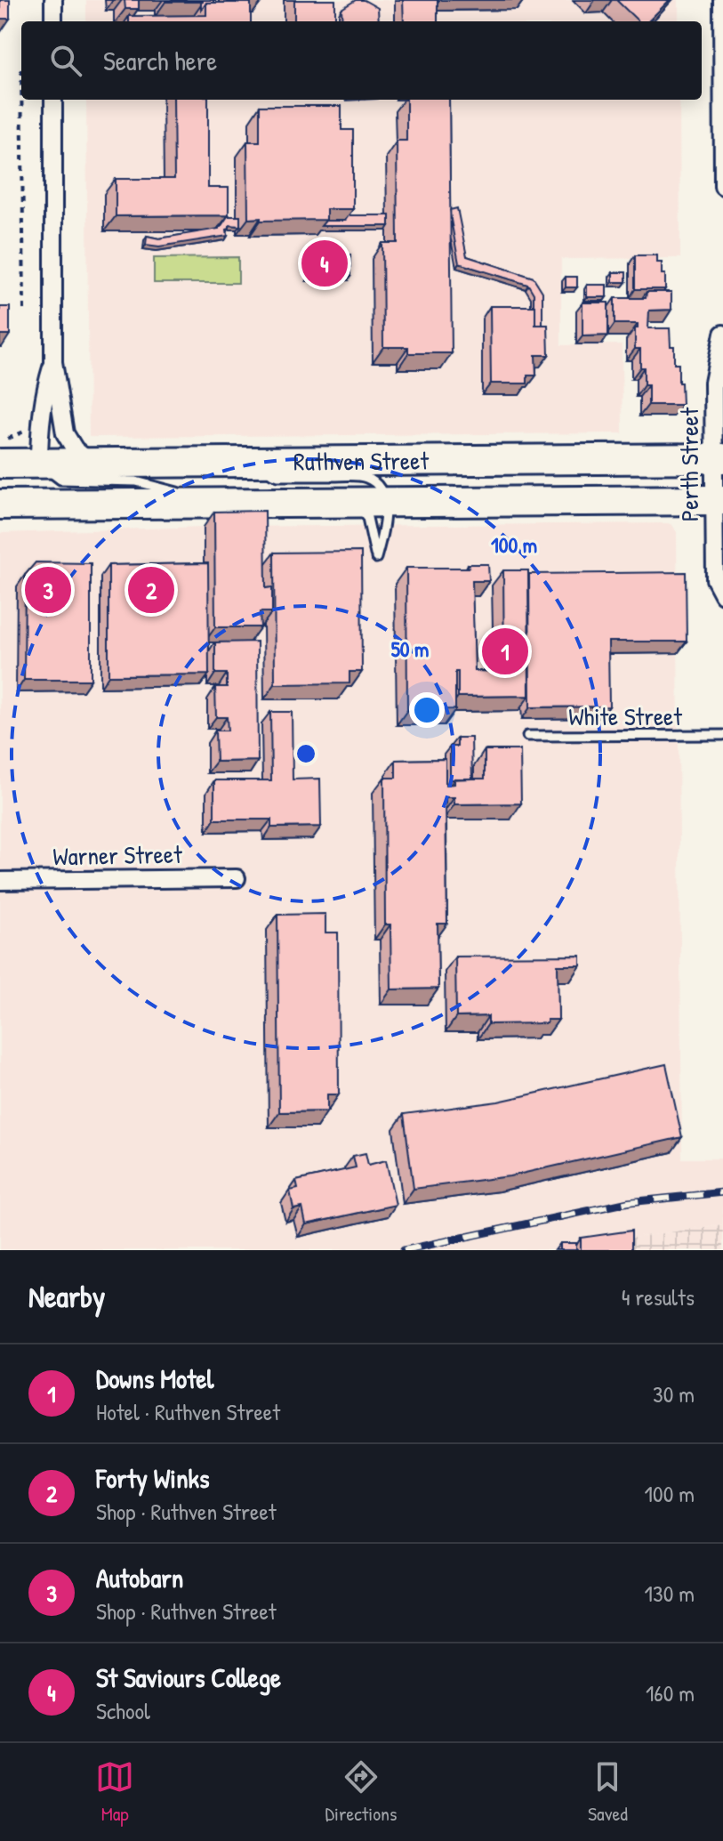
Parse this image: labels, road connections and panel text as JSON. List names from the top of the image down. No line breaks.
{"streets":{"highway":["Ruthven Street"],"street":["Perth Street","Warner Street"],"lane":["White Street"]},"crossings":[["Ruthven Street","Perth Street"]],"page":{"search":"Search here","pins":["4","2","3","1"],"heading":["Nearby","4 results"],"list":[{"mark":"1","name":"Downs Motel","note":"Hotel · Ruthven Street","value":"30 m"},{"mark":"2","name":"Forty Winks","note":"Shop · Ruthven Street","value":"100 m"},{"mark":"3","name":"Autobarn","note":"Shop · Ruthven Street","value":"130 m"},{"mark":"4","name":"St Saviours College","note":"School","value":"160 m"}],"nav":["Map","Directions","Saved"]},"rings":["100 m","50 m"]}
